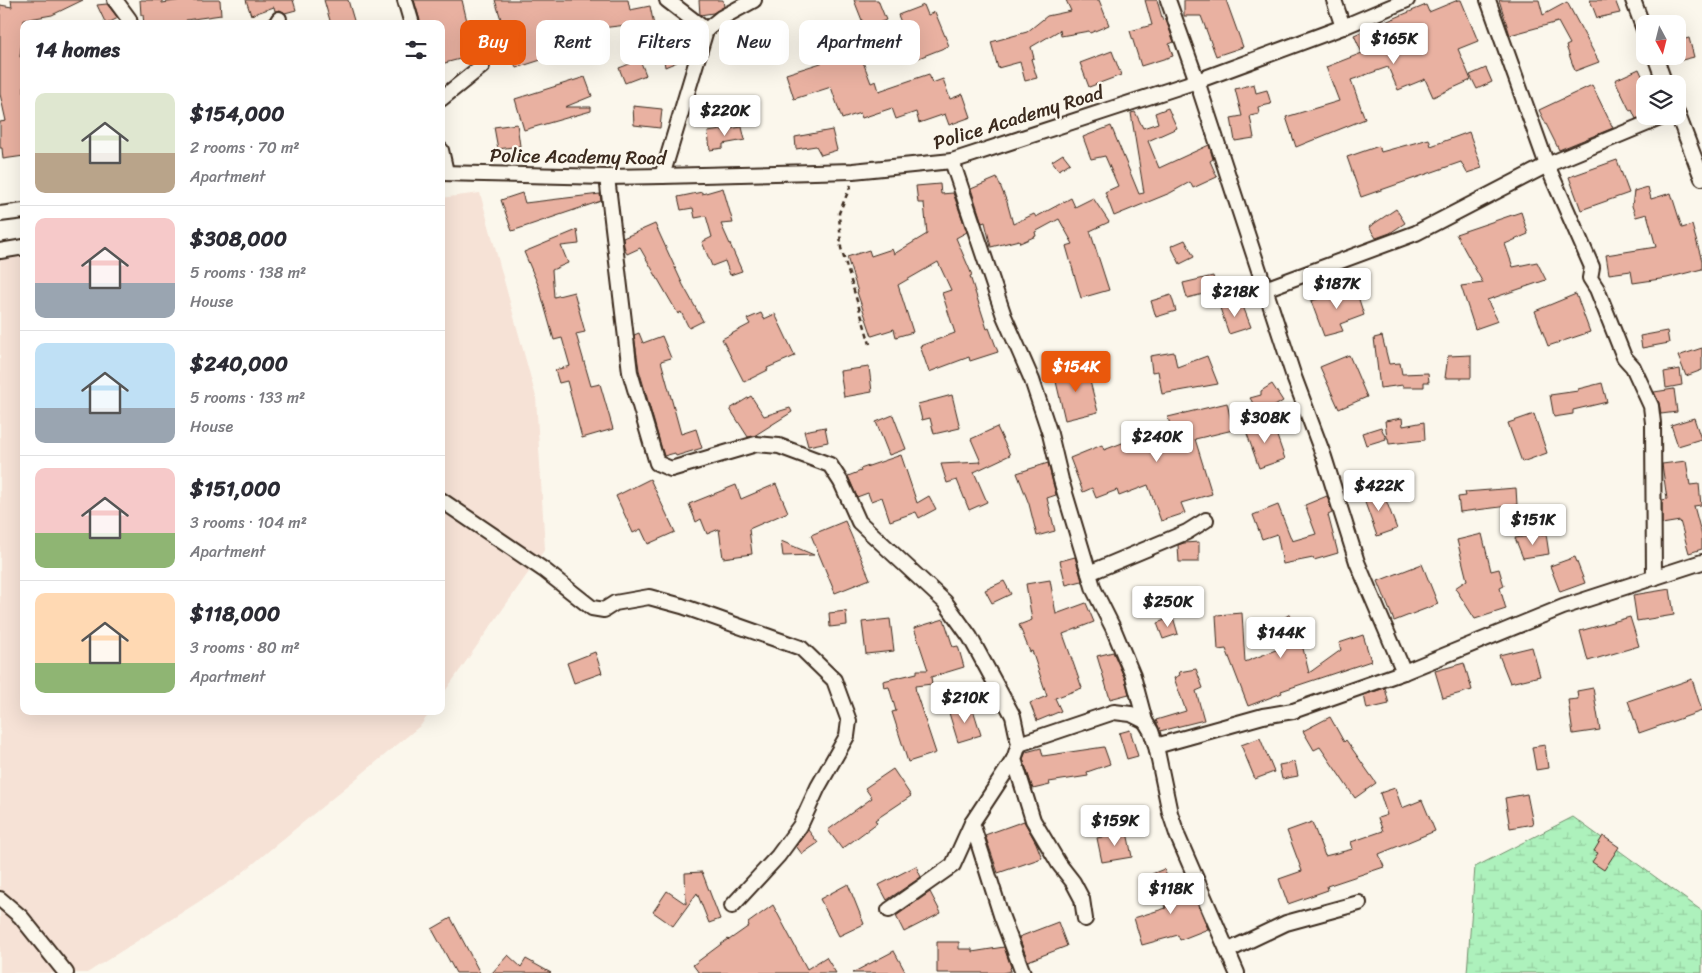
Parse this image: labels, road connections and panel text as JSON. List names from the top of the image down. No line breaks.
{"streets":{"street":["Police Academy Road"]},"north":"bottom","page":{"chip":["Buy","Rent","Filters","New","Apartment"],"heading":"14 homes","price":["$165K","$220K","$187K","$218K","$154K","$308K","$240K","$422K","$151K","$250K","$144K","$210K","$159K","$118K"],"list":[{"name":"$154,000","note":"2 rooms · 70 m² · Apartment"},{"name":"$308,000","note":"5 rooms · 138 m² · House"},{"name":"$240,000","note":"5 rooms · 133 m² · House"},{"name":"$151,000","note":"3 rooms · 104 m² · Apartment"},{"name":"$118,000","note":"3 rooms · 80 m² · Apartment"}]}}
